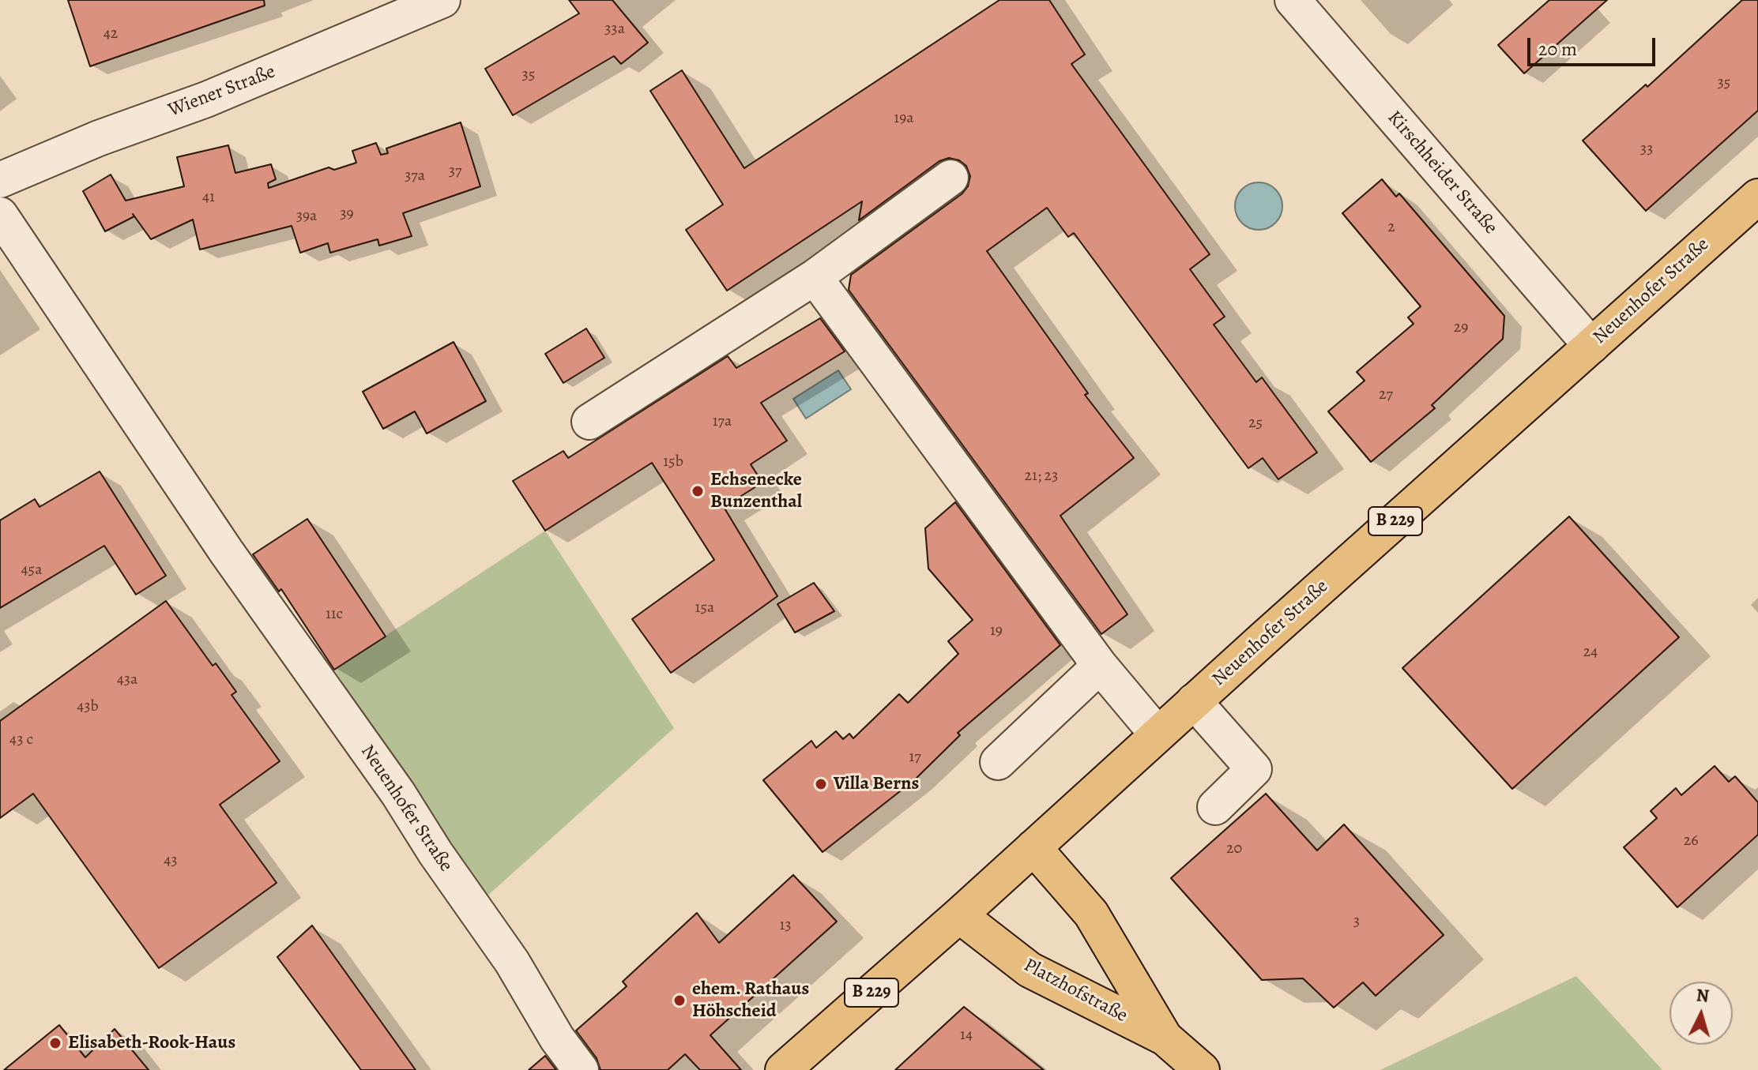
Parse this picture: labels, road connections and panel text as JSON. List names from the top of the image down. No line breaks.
{"streets":{"main road":["Neuenhofer Straße","B 229","Platzhofstraße"],"street":["Wiener Straße","Kirschheider Straße"]},"crossings":[["Kirschheider Straße","Neuenhofer Straße"],["Neuenhofer Straße","Platzhofstraße"]],"places":["Echsenecke Bunzenthal","Villa Berns","ehem. Rathaus Höhscheid","Elisabeth-Rook-Haus"],"house_numbers":["33a","42","35","35","19a","33","37","37a","41","39","39a","2","29","27","17a","25","15b","21; 23","45a","15a","11c","19","24","43a","43b","43 c","17","26","20","43","3","13","14"],"scale_bar":"20 m","north":"top"}
